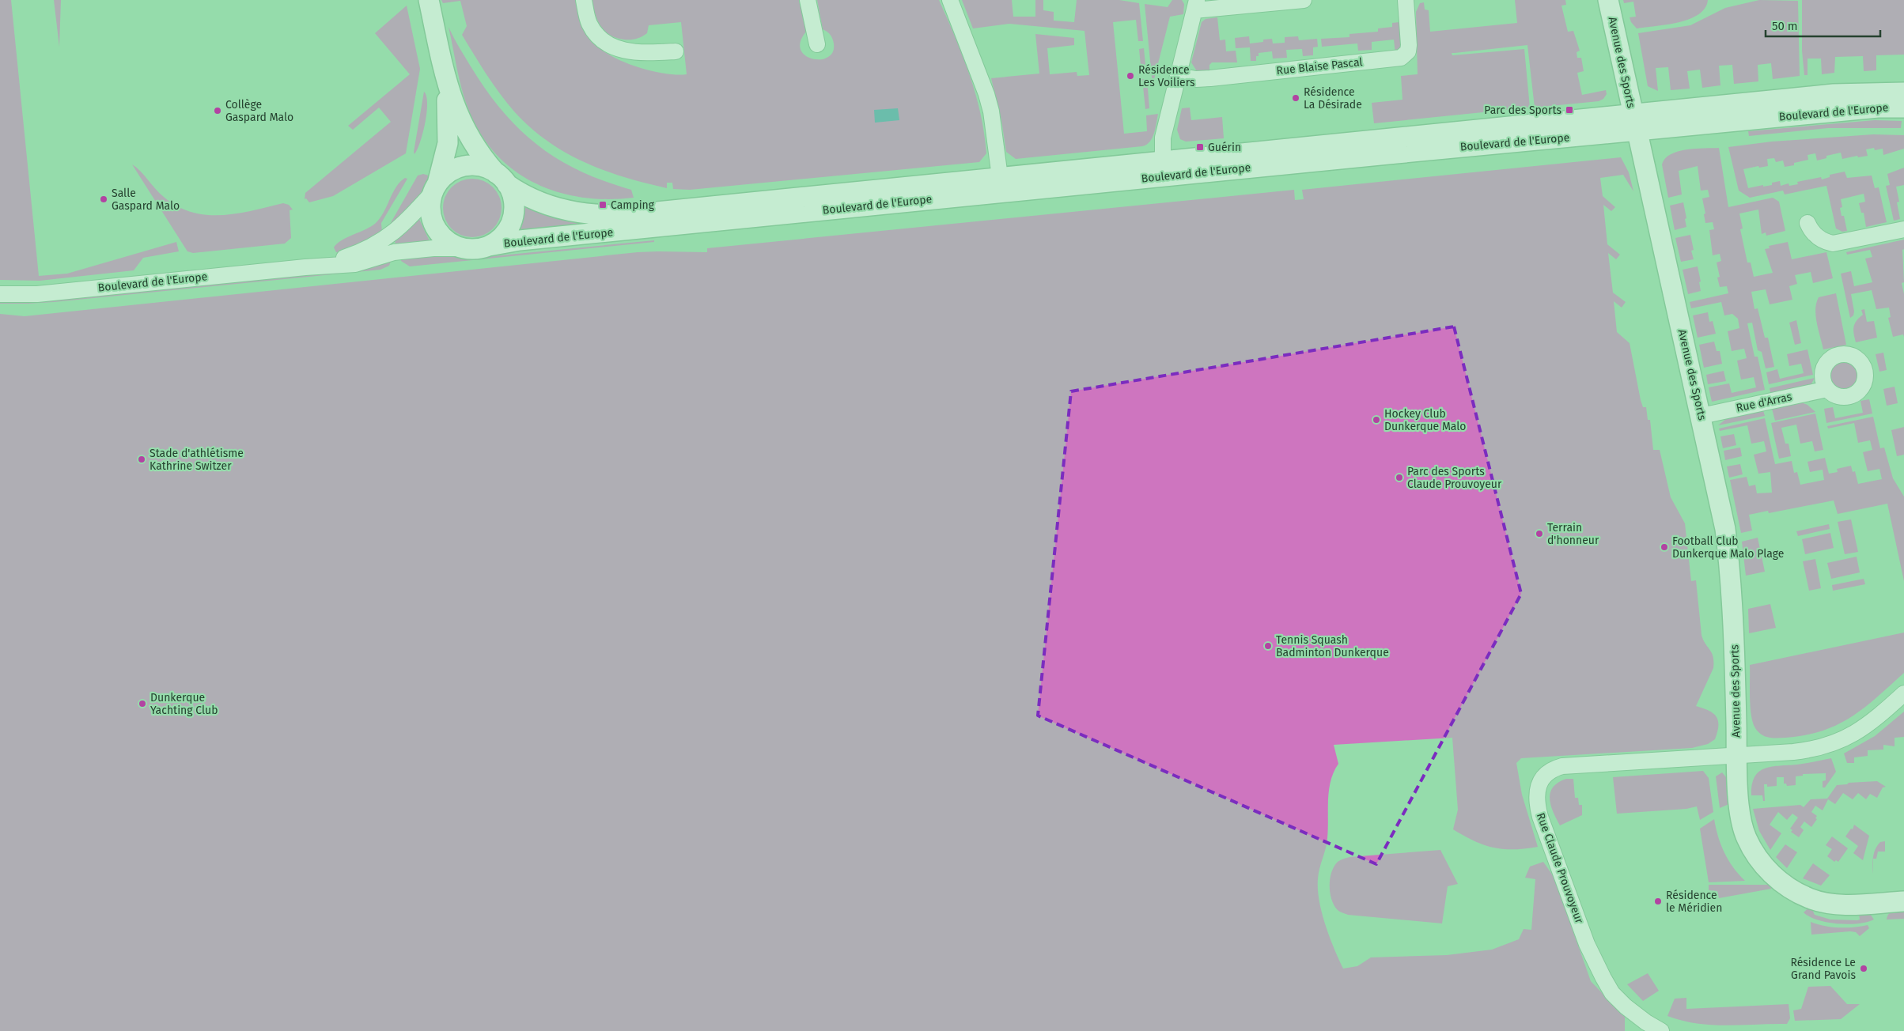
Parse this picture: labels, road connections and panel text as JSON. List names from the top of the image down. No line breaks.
{"streets":{"street":["Avenue des Sports","Rue Blaise Pascal","Boulevard de l'Europe","Rue d'Arras","Rue Claude Prouvoyeur"]},"crossings":[["Avenue des Sports","Boulevard de l'Europe"],["Avenue des Sports","Rue d'Arras"],["Avenue des Sports","Rue Claude Prouvoyeur"]],"places":{"other":["Résidence Les Voiliers","Résidence La Désirade","Collège Gaspard Malo","Salle Gaspard Malo","Hockey Club Dunkerque Malo","Stade d'athlétisme Kathrine Switzer","Parc des Sports Claude Prouvoyeur","Terrain d'honneur","Football Club Dunkerque Malo Plage","Tennis Squash Badminton Dunkerque","Dunkerque Yachting Club","Résidence le Méridien","Résidence Le Grand Pavois"],"transit":["Parc des Sports","Guérin","Camping"]},"scale_bar":"50 m"}
